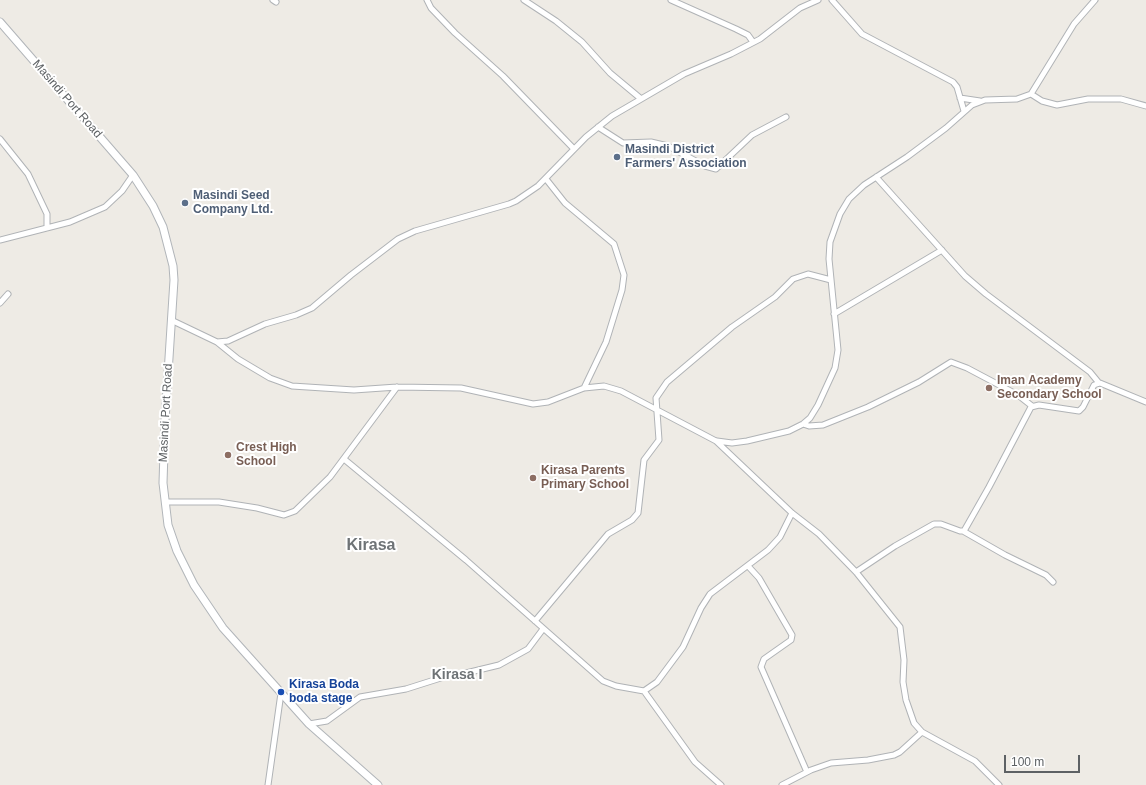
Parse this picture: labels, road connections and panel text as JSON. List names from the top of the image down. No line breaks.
{"streets":{"main road":["Masindi Port Road"]},"districts":["Kirasa","Kirasa I"],"places":["Masindi District Farmers' Association","Masindi Seed Company Ltd.","Iman Academy Secondary School","Crest High School","Kirasa Parents Primary School","Kirasa Boda boda stage"],"scale_bar":"100 m"}
